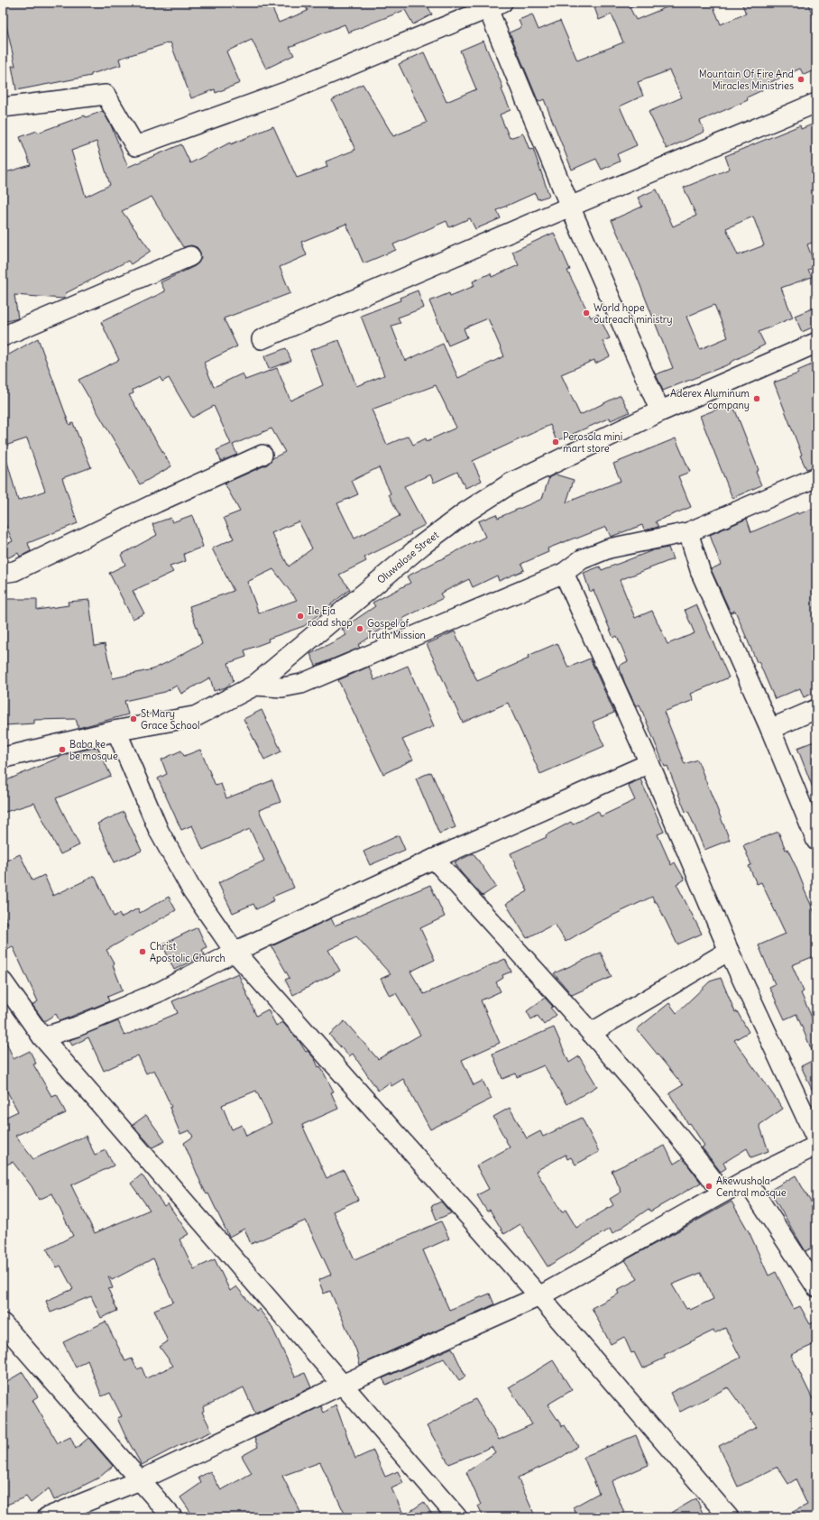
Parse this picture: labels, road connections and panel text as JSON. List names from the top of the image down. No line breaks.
{"streets":{"street":["Oluwalose Street"]},"places":["Mountain Of Fire And Miracles Ministries","World hope outreach ministry","Aderex Aluminum company","Perosola mini mart store","Ile Eja road shop","Gospel of Truth Mission","St Mary Grace School","Baba ke be mosque","Christ Apostolic Church","Akewushola Central mosque"]}
